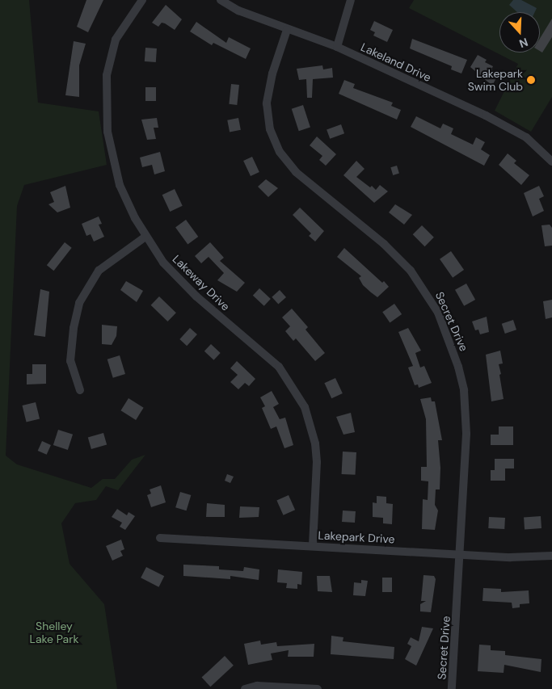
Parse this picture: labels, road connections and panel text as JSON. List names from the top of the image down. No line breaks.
{"streets":{"street":["Lakeland Drive","Lakeway Drive","Secret Drive","Lakepark Drive"]},"crossings":[["Lakeland Drive","Secret Drive"],["Lakeway Drive","Lakepark Drive"],["Secret Drive","Lakepark Drive"]],"parks":["Shelley Lake Park"],"places":["Lakepark Swim Club"],"north":"bottom"}
